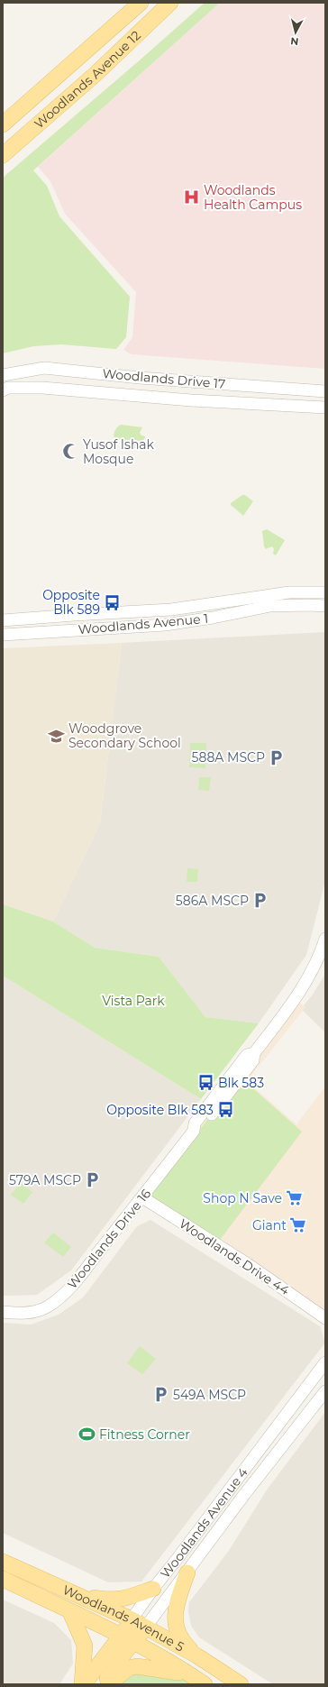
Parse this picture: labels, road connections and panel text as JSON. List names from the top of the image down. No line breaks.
{"streets":{"main road":["Woodlands Avenue 12","Woodlands Avenue 4","Woodlands Avenue 5"],"street":["Woodlands Drive 17","Woodlands Avenue 1","Woodlands Drive 16","Woodlands Drive 44"]},"crossings":[["Woodlands Drive 16","Woodlands Drive 44"],["Woodlands Avenue 4","Woodlands Avenue 5"]],"parks":["Vista Park"],"places":{"hospital":["Woodlands Health Campus"],"mosque":["Yusof Ishak Mosque"],"bus stop":["Opposite Blk 589","Blk 583","Opposite Blk 583"],"school or university":["Woodgrove Secondary School"],"parking":["588A MSCP","586A MSCP","579A MSCP","549A MSCP"],"supermarket":["Shop N Save","Giant"],"sports":["Fitness Corner"]},"north":"bottom"}
